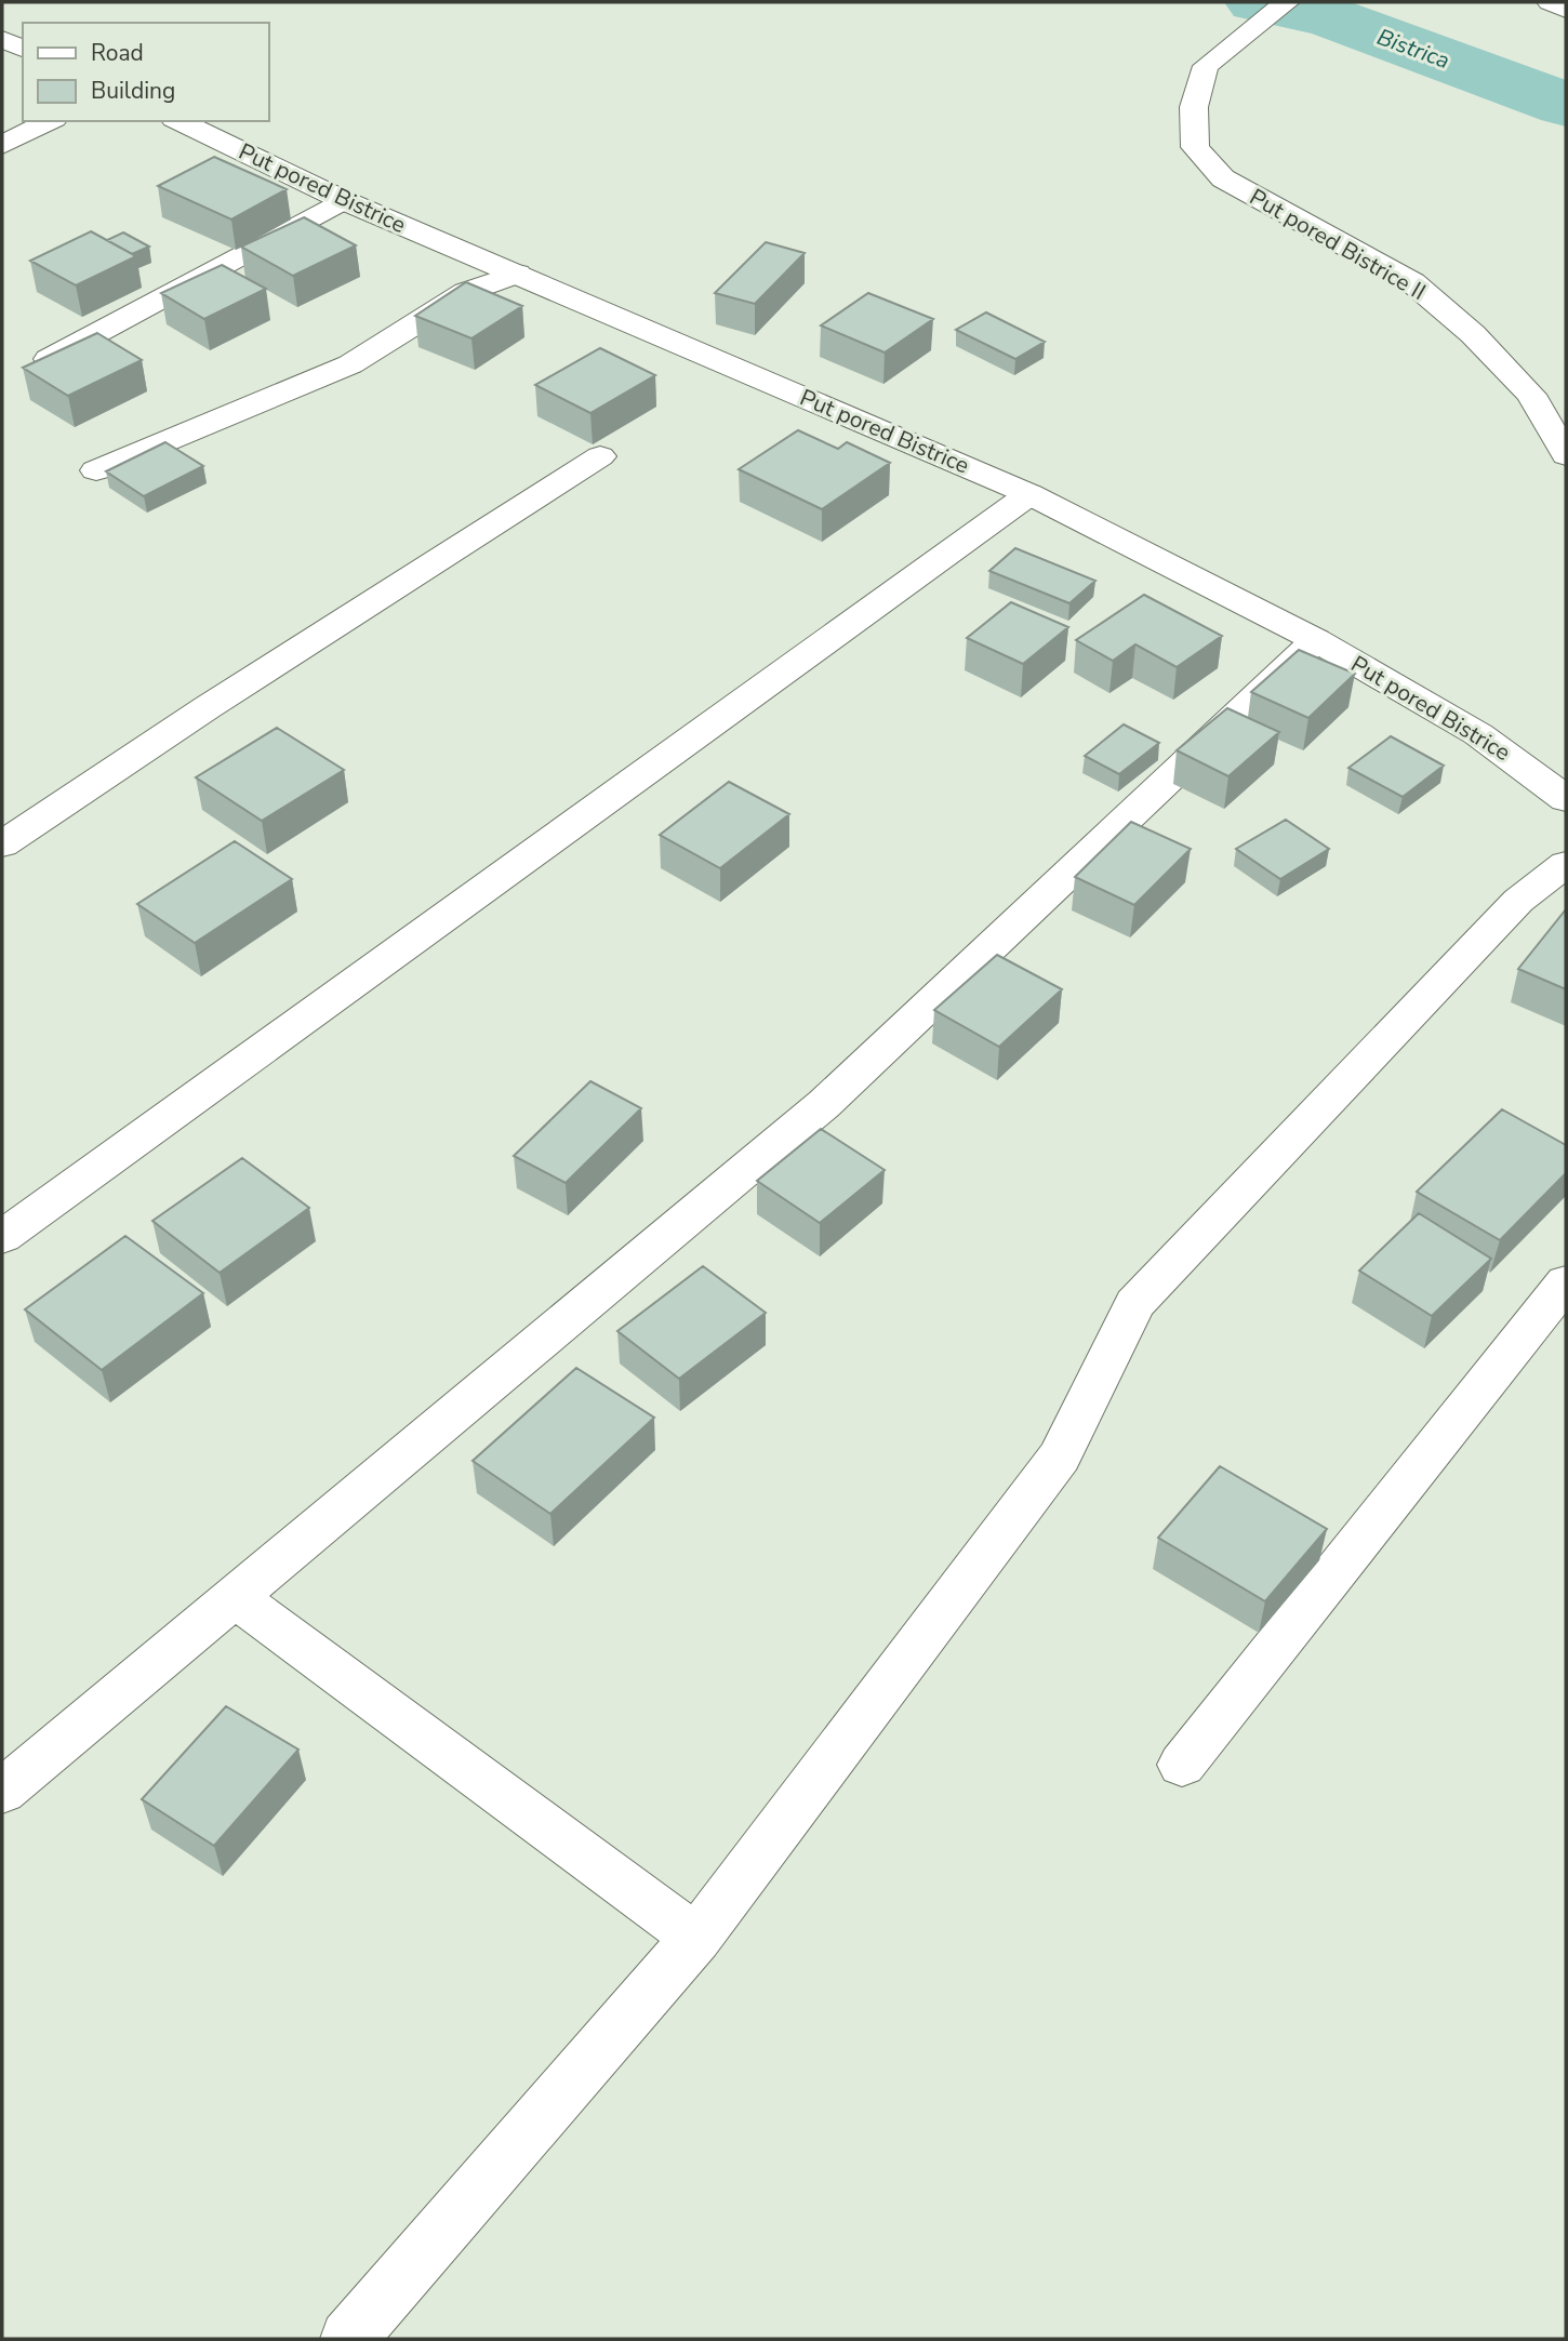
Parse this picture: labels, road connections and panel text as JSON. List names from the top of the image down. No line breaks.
{"streets":{"street":["Put pored Bistrice","Put pored Bistrice II"]},"water":["Bistrica"],"legend":["Road","Building"]}
